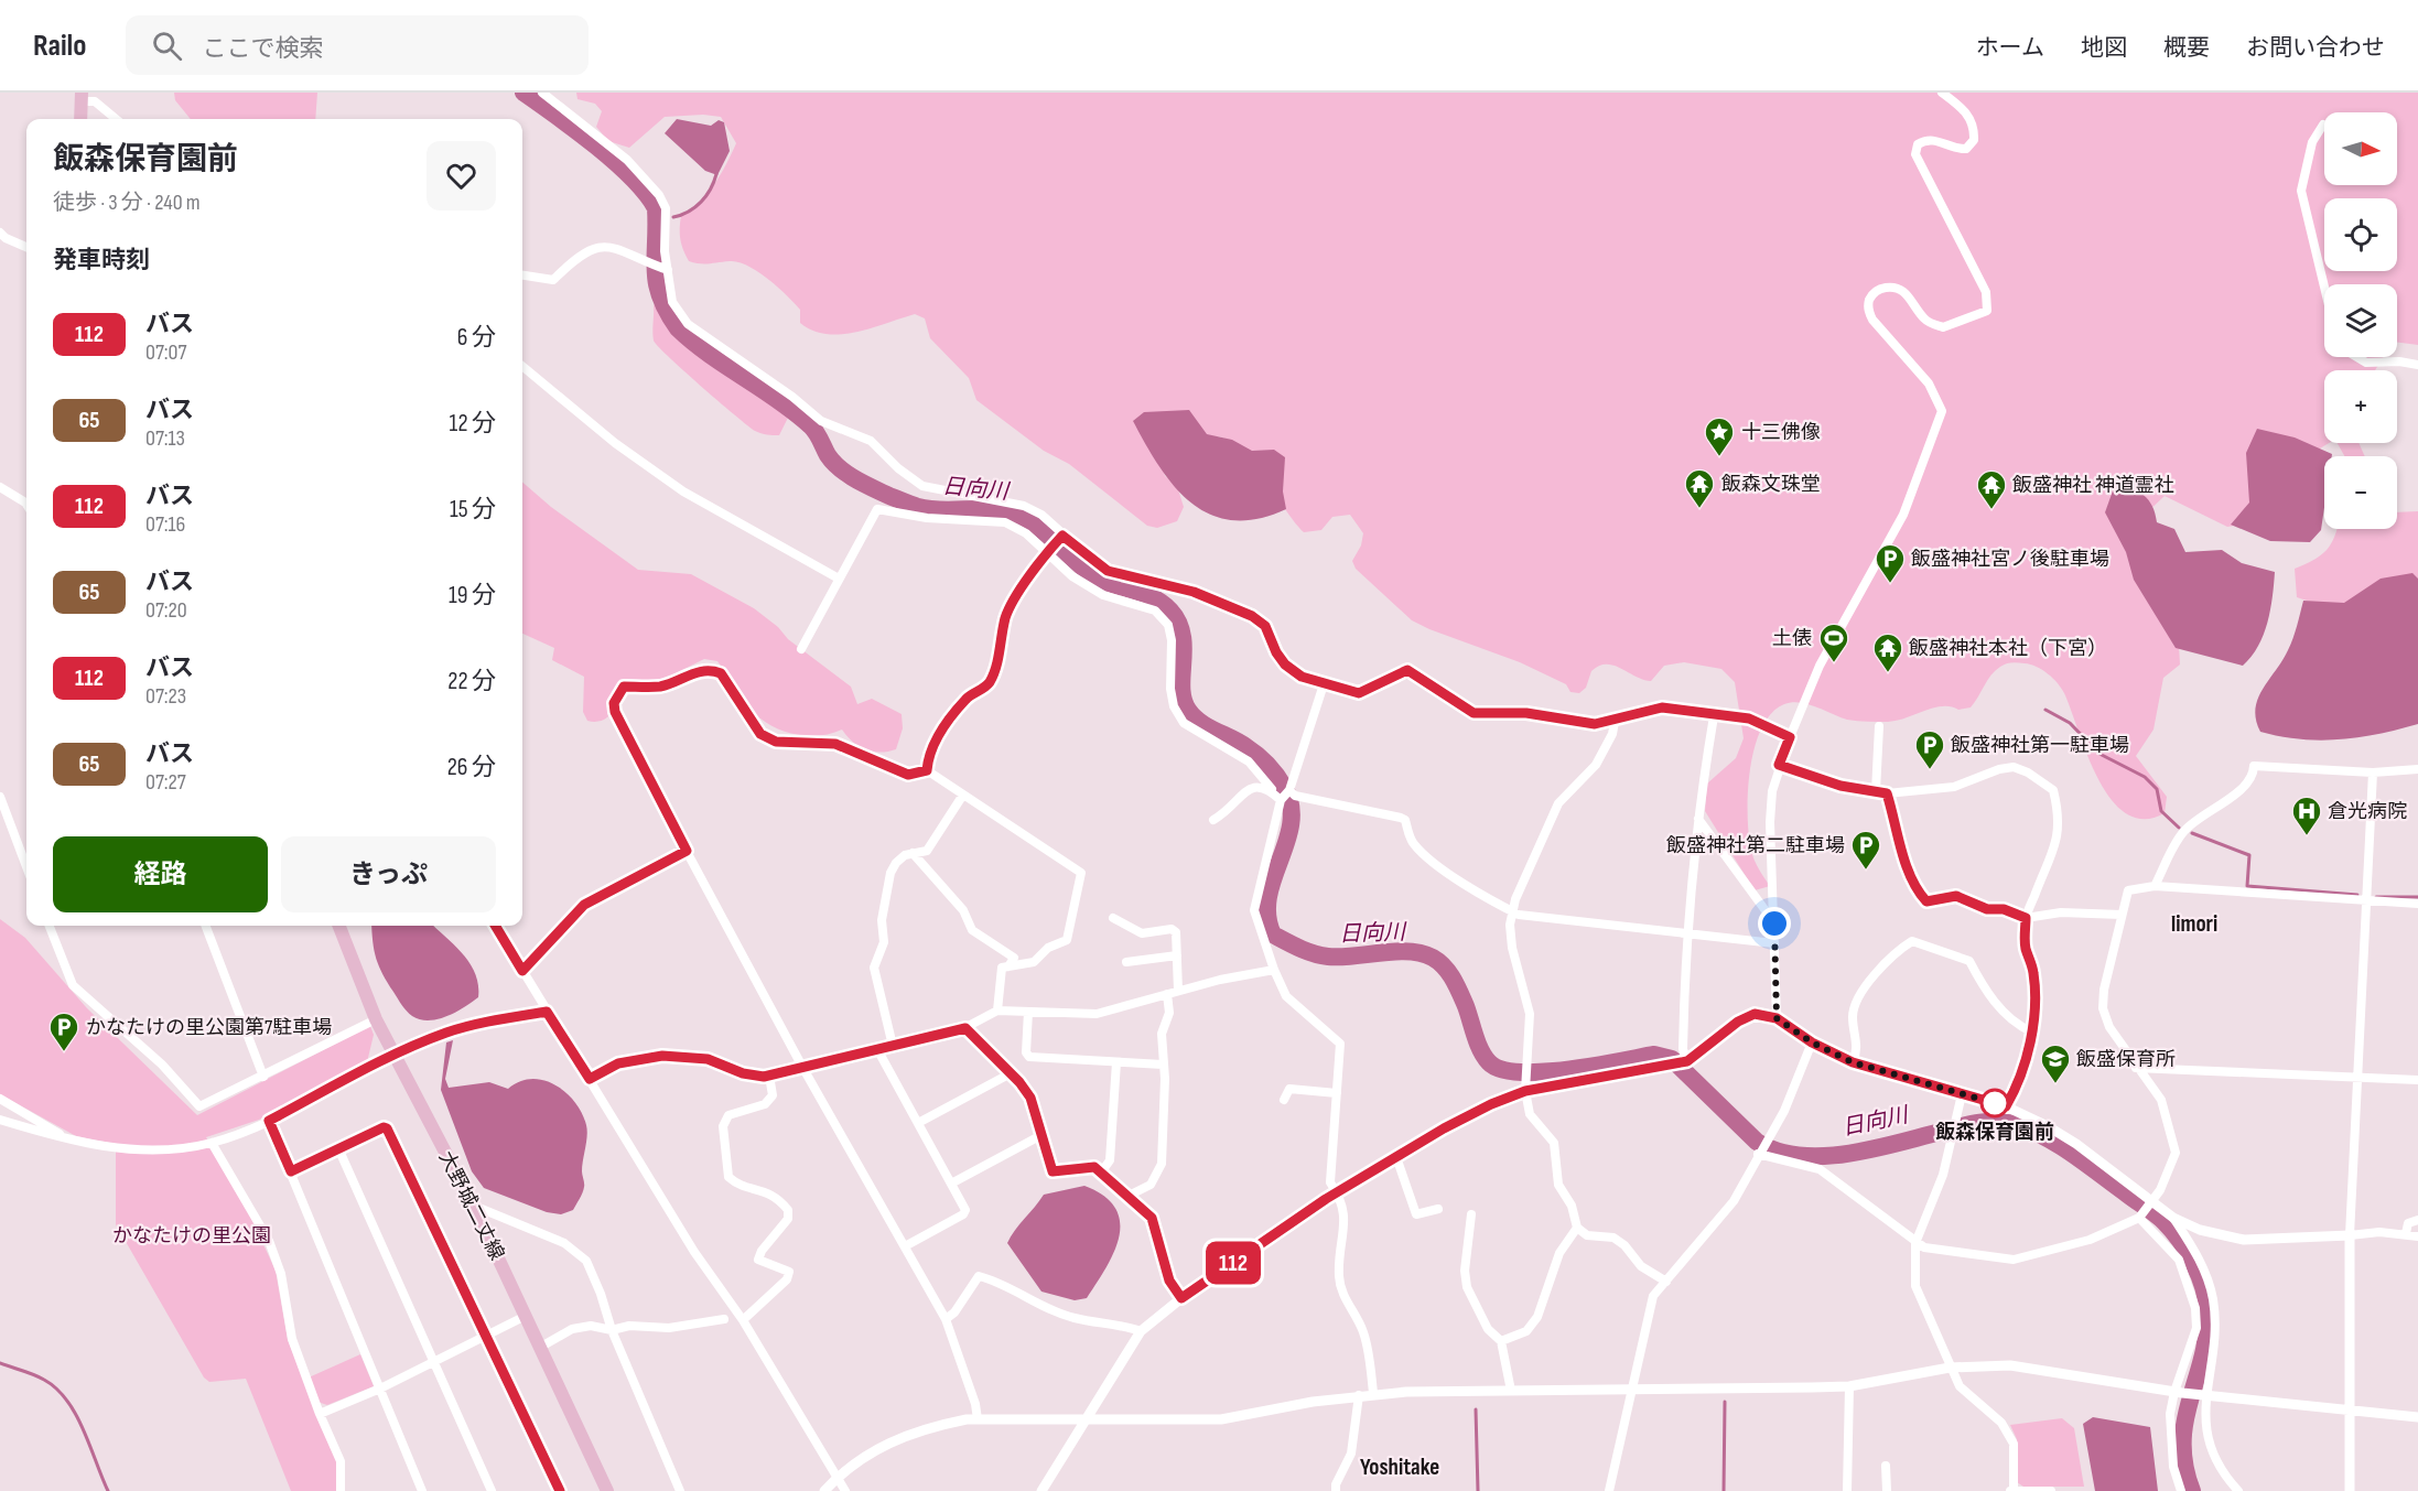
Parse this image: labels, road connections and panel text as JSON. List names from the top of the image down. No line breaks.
{"streets":{"main road":["大野城二丈線"]},"districts":["Iimori","Yoshitake"],"water":["日向川"],"parks":["かなたけの里公園"],"places":{"place":["十三佛像"],"temple":["飯森文珠堂","飯盛神社 神道霊社","飯盛神社本社（下宮）"],"parking":["飯盛神社宮ノ後駐車場","飯盛神社第一駐車場","飯盛神社第二駐車場","かなたけの里公園第7駐車場"],"sports":["土俵"],"hospital":["倉光病院"],"school or university":["飯盛保育所"],"other":["飯森保育園前"]},"lines":["bus line 112"],"north":"right","page":{"header":"Railo","search":"ここで検索","nav":["ホーム","地図","概要","お問い合わせ"],"on_map":"112","map_buttons":["+","−"],"heading":[["飯森保育園前","徒歩 · 3 分 · 240 m"],"発車時刻"],"list":[{"mark":"112","name":"バス","note":"07:07","value":"6 分"},{"mark":"65","name":"バス","note":"07:13","value":"12 分"},{"mark":"112","name":"バス","note":"07:16","value":"15 分"},{"mark":"65","name":"バス","note":"07:20","value":"19 分"},{"mark":"112","name":"バス","note":"07:23","value":"22 分"},{"mark":"65","name":"バス","note":"07:27","value":"26 分"}],"buttons":["経路","きっぷ"]}}
